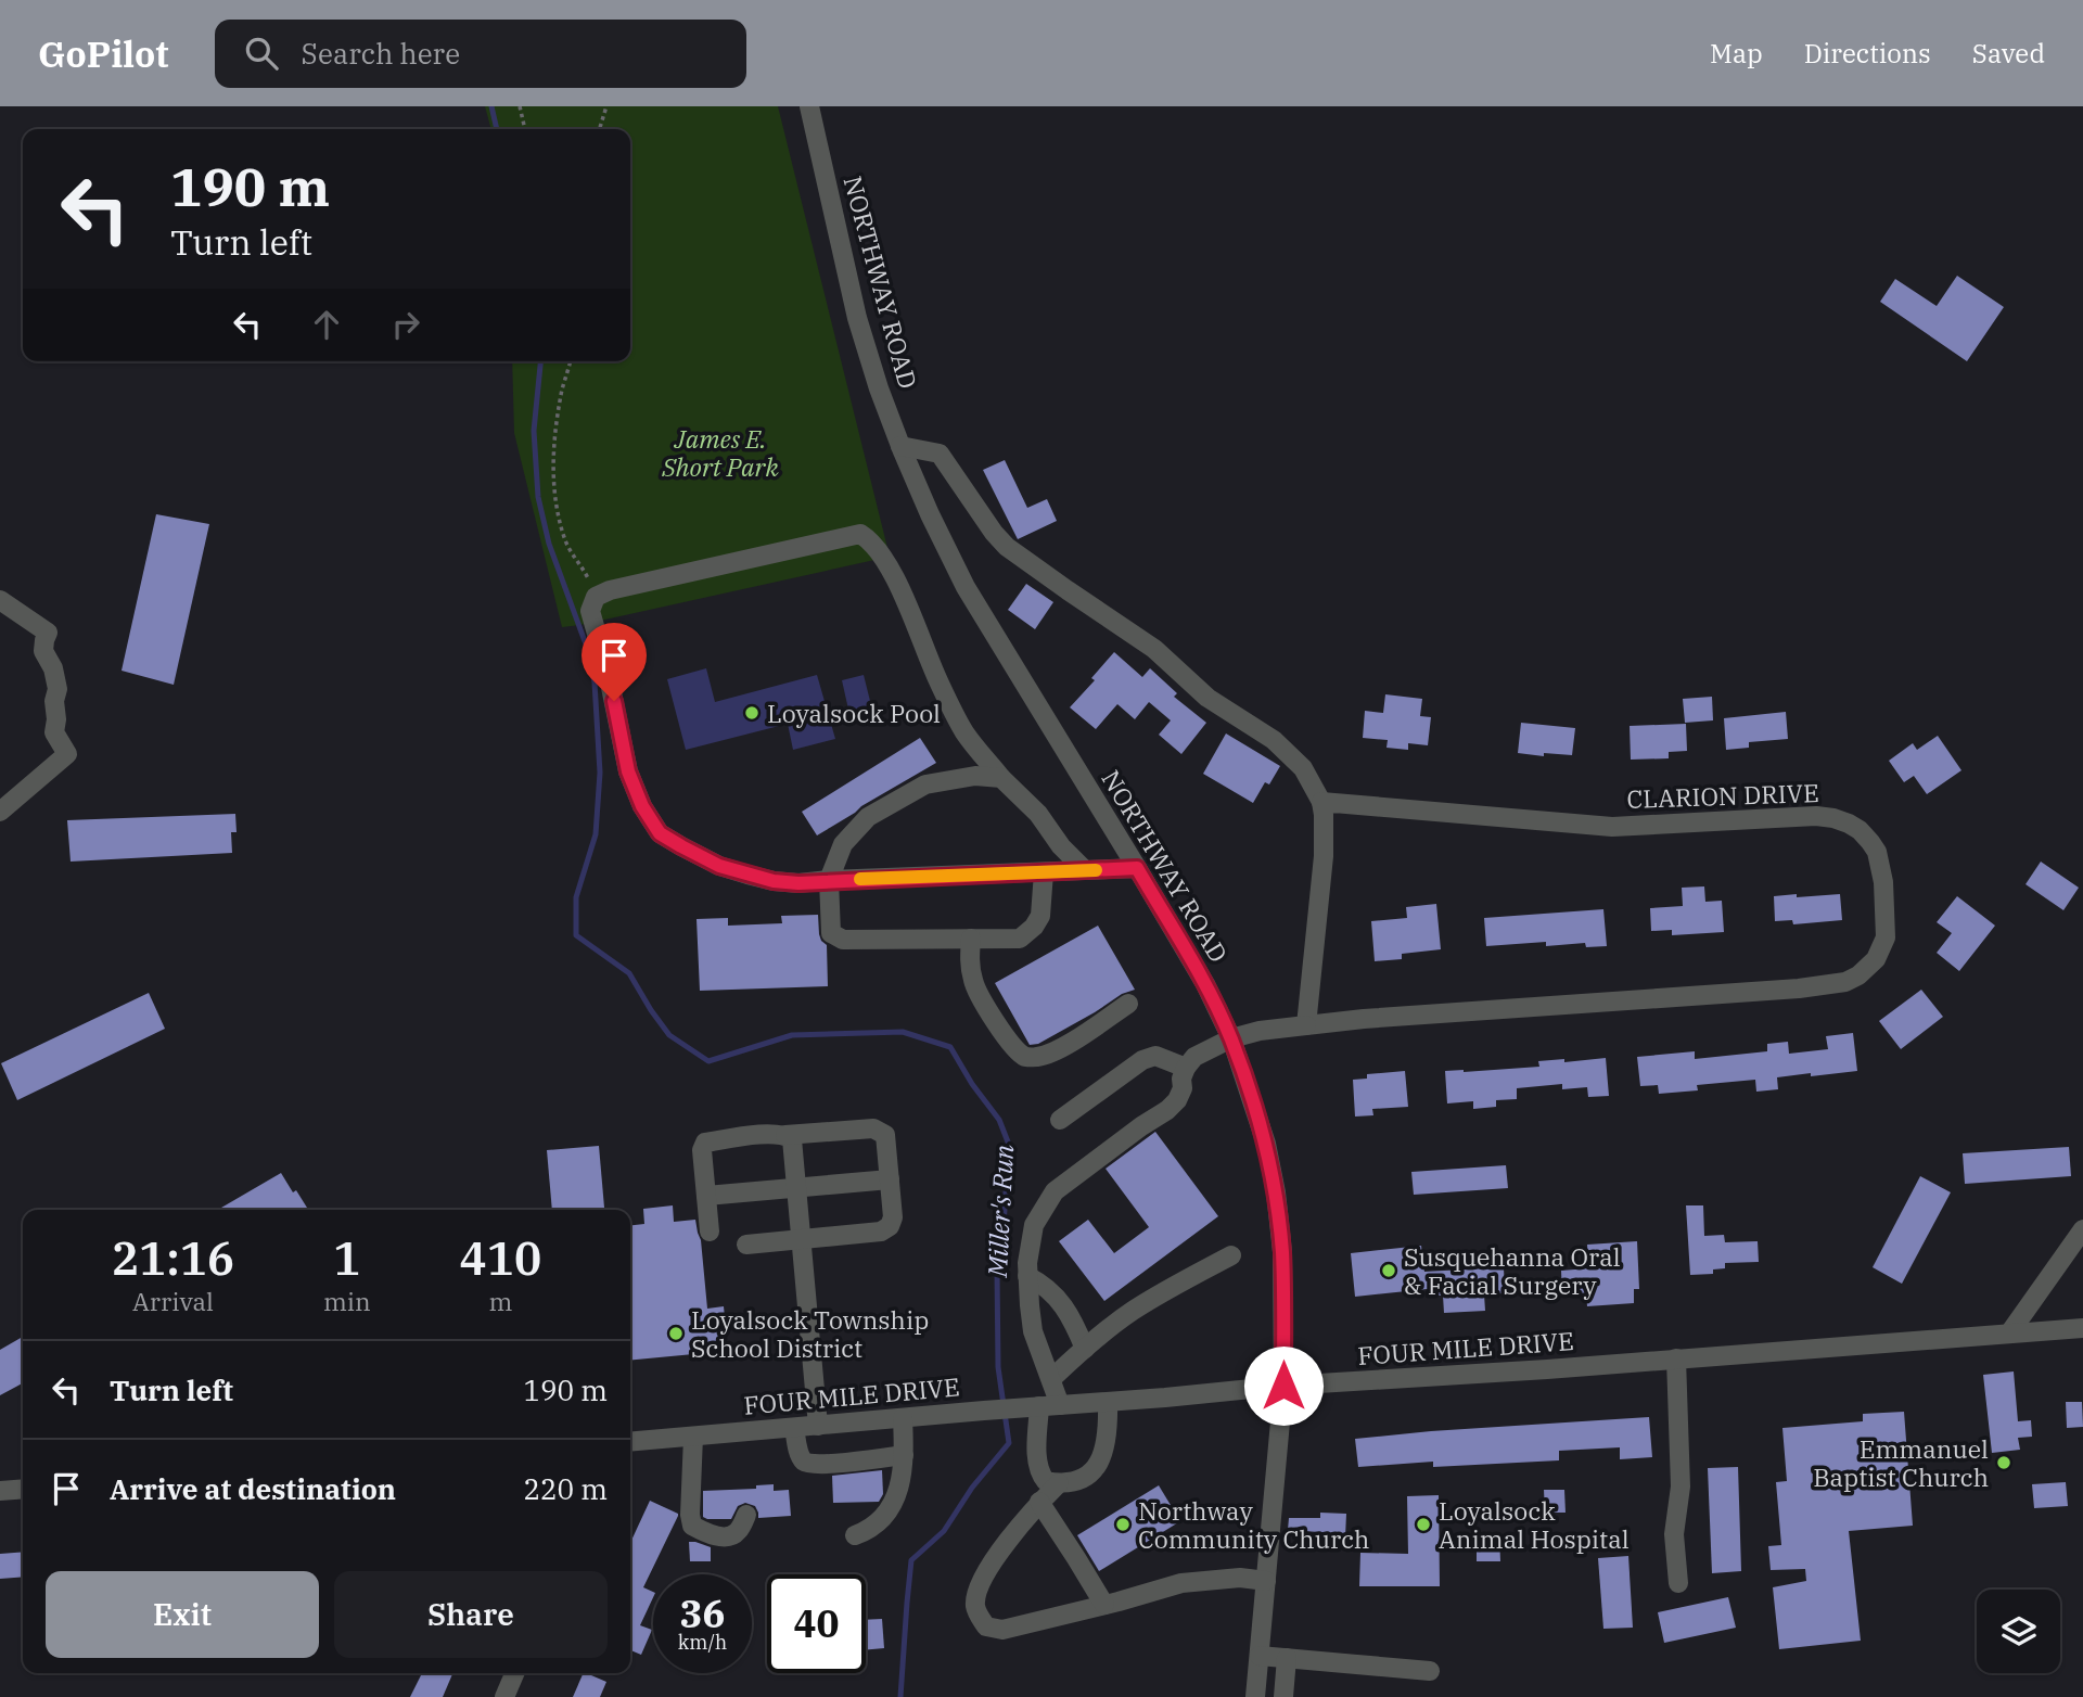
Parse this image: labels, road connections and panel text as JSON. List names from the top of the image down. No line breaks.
{"streets":{"street":["NORTHWAY ROAD","CLARION DRIVE","FOUR MILE DRIVE"]},"crossings":[["NORTHWAY ROAD","CLARION DRIVE"],["NORTHWAY ROAD","FOUR MILE DRIVE"]],"water":["Miller's Run"],"parks":["James E. Short Park"],"places":["Loyalsock Pool","Susquehanna Oral & Facial Surgery","Loyalsock Township School District","Emmanuel Baptist Church","Northway Community Church","Loyalsock Animal Hospital"],"page":{"header":"GoPilot","search":"Search here","nav":["Map","Directions","Saved"],"turn":["190 m","Turn left"],"eta":["21:16","Arrival","1","min","410","m"],"list":[{"name":"Turn left","value":"190 m"},{"name":"Arrive at destination","value":"220 m"}],"buttons":["Exit","Share"],"speed":"36 km/h","limit":"40"}}
